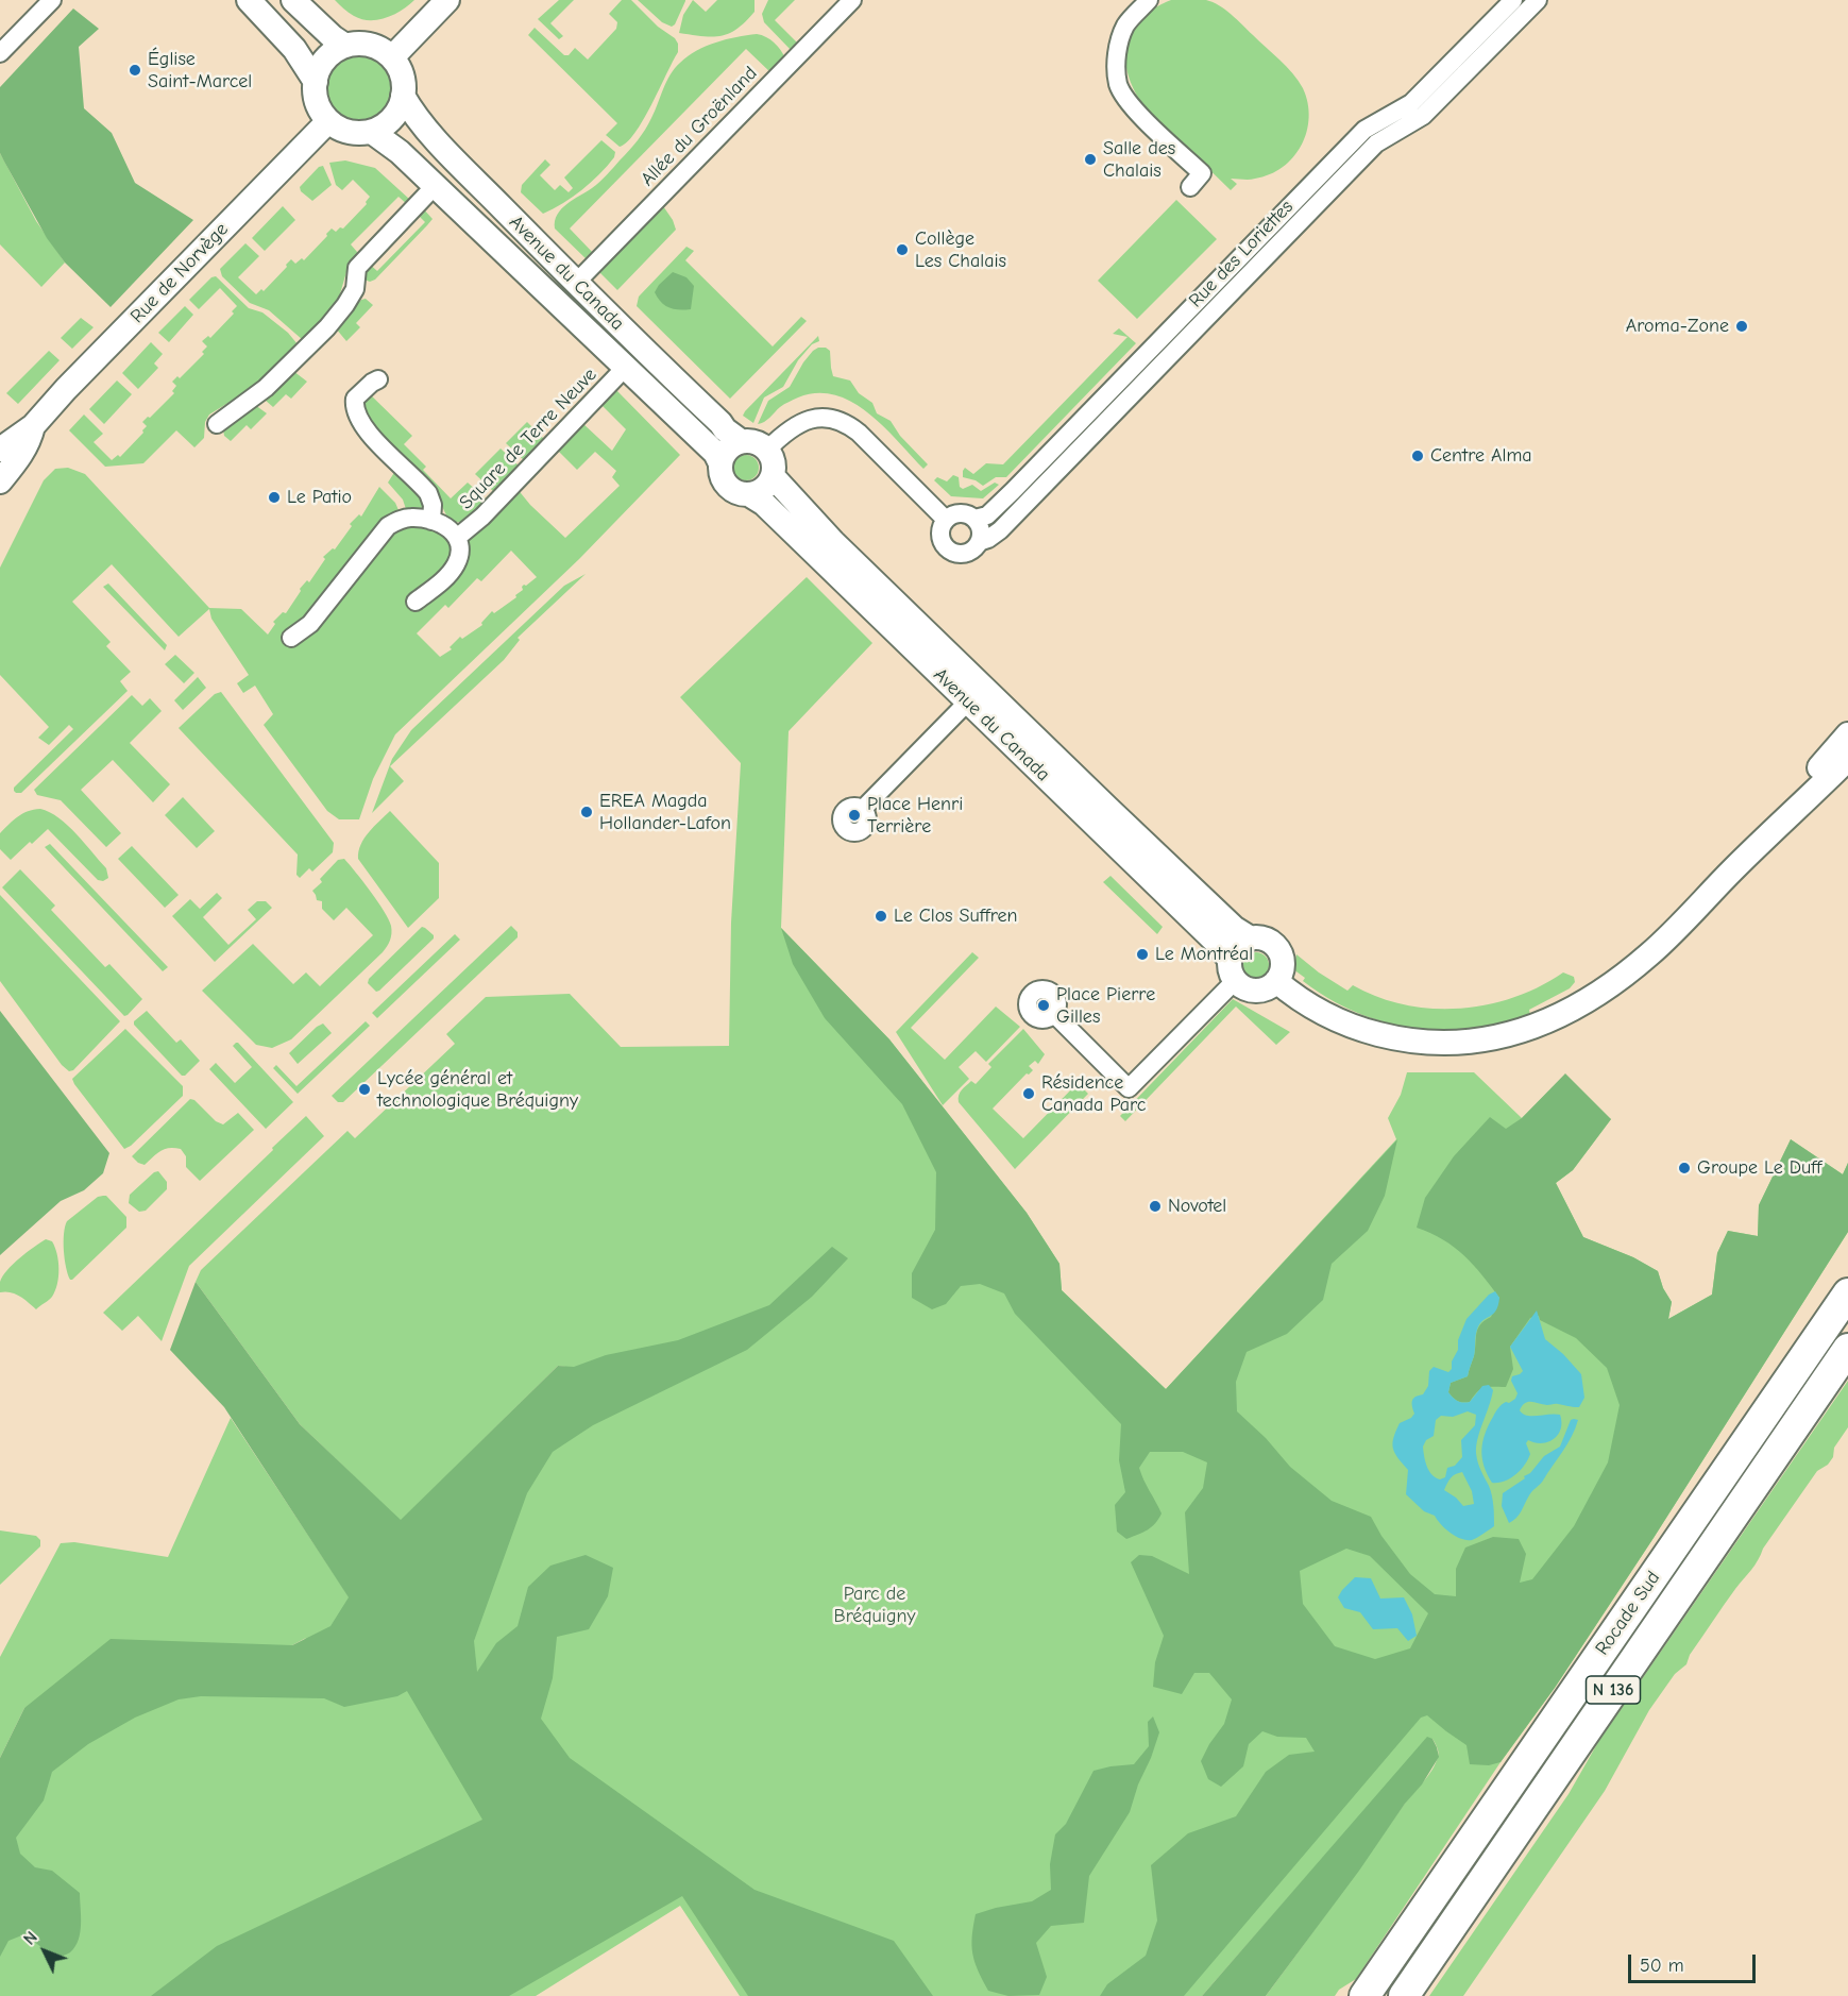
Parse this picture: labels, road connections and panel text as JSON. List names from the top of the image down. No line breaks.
{"streets":{"highway":["Rocade Sud","N 136"],"street":["Allée du Groënland","Rue des Loriettes","Rue de Norvège","Avenue du Canada","Square de Terre Neuve"]},"crossings":[["Allée du Groënland","Avenue du Canada"],["Rue de Norvège","Avenue du Canada"],["Avenue du Canada","Square de Terre Neuve"]],"parks":["Parc de Bréquigny"],"places":["Église Saint-Marcel","Salle des Chalais","Collège Les Chalais","Aroma-Zone","Centre Alma","Le Patio","EREA Magda Hollander-Lafon","Place Henri Terrière","Le Clos Suffren","Le Montréal","Place Pierre Gilles","Lycée général et technologique Bréquigny","Résidence Canada Parc","Groupe Le Duff","Novotel"],"scale_bar":"50 m","north":"top left"}
